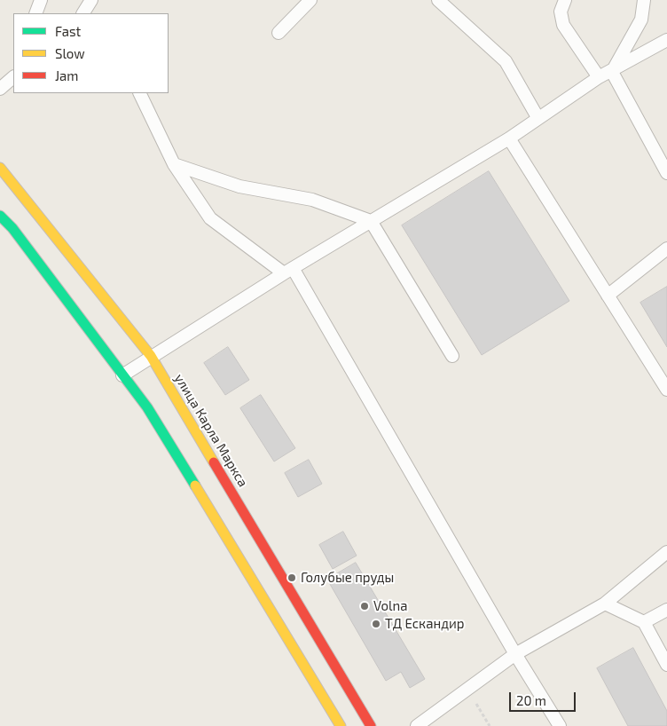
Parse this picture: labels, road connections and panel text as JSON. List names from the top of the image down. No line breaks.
{"streets":{"main road":["улица Карла Маркса"]},"places":["Голубые пруды","Volna","ТД Ескандир"],"legend":["Fast","Slow","Jam"],"scale_bar":"20 m"}
